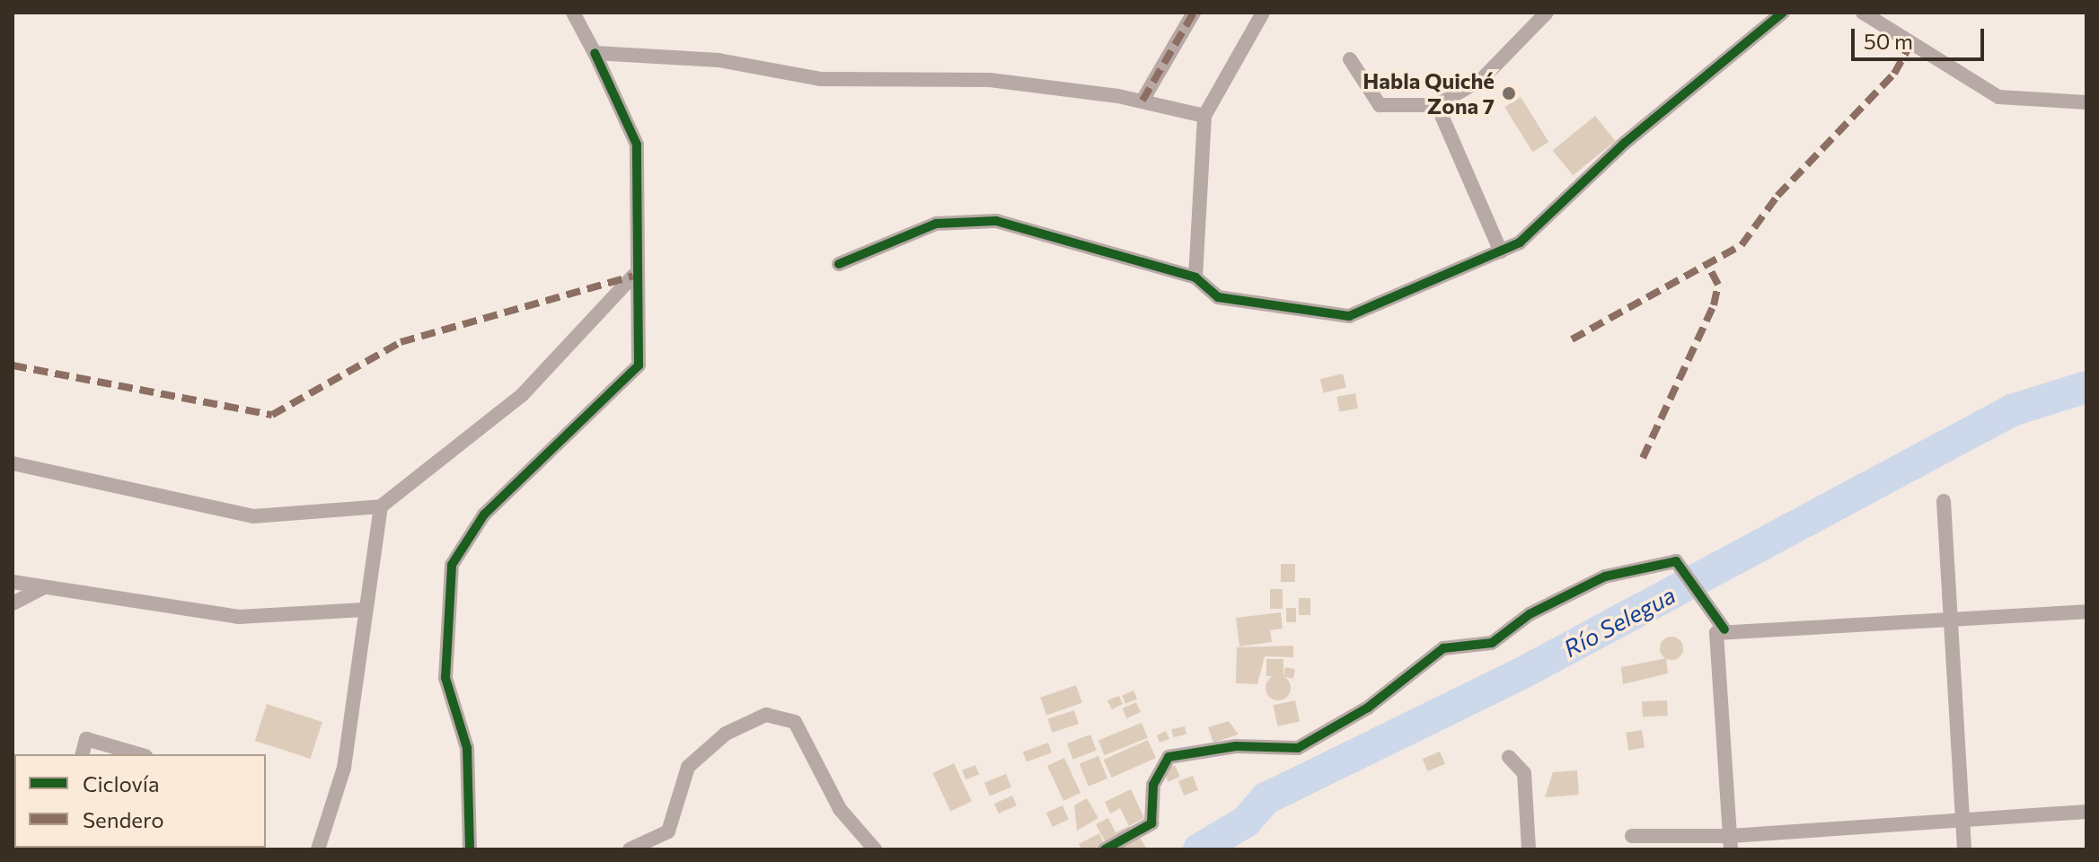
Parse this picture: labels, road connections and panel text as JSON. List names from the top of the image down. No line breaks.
{"water":["Río Selegua"],"places":["Habla Quiché Zona 7"],"legend":["Ciclovía","Sendero"],"scale_bar":"50 m"}
